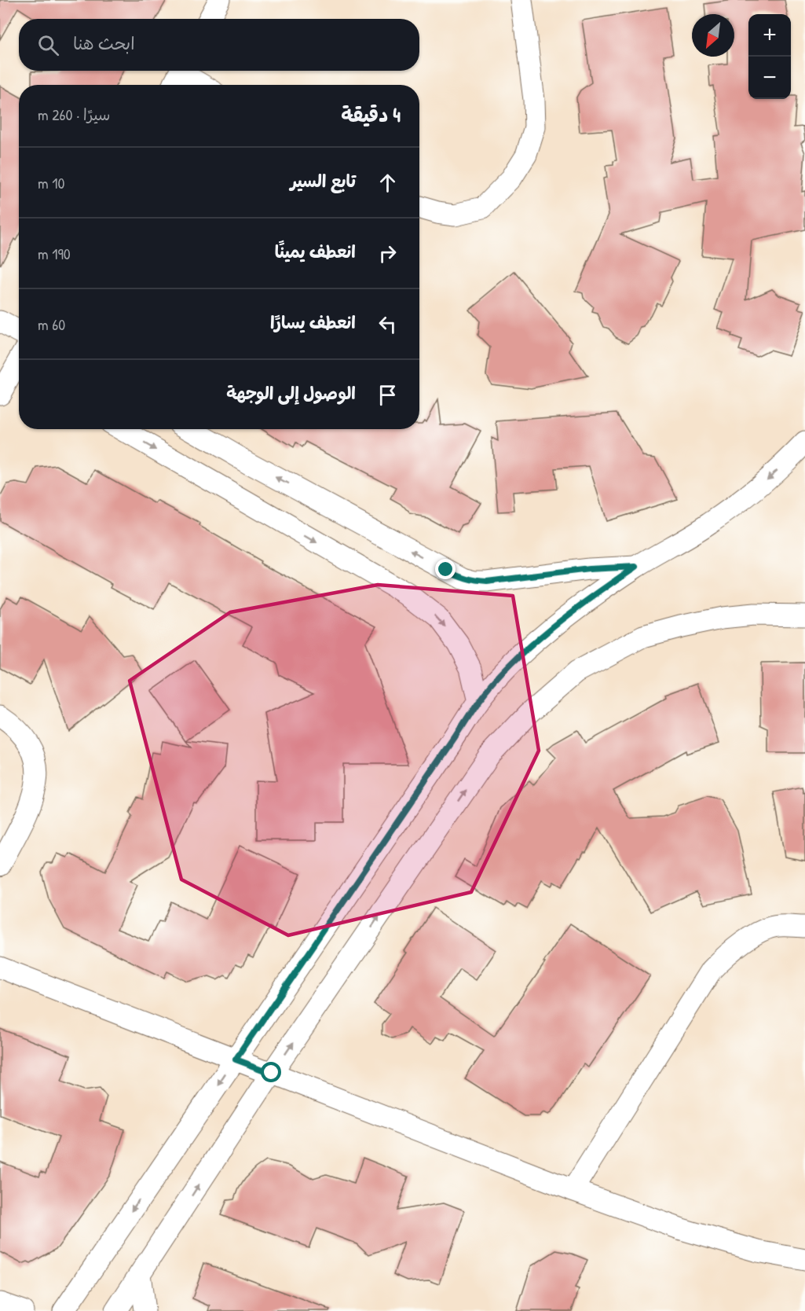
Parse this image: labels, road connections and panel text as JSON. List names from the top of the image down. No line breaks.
{"north":"bottom left","page":{"map_buttons":["+","−"],"search":"ابحث هنا","heading":["4 دقيقة","سيرًا · 260 m"],"list":[["تابع السير","10 m"],["انعطف يمينًا","190 m"],["انعطف يسارًا","60 m"],"الوصول إلى الوجهة"]}}
